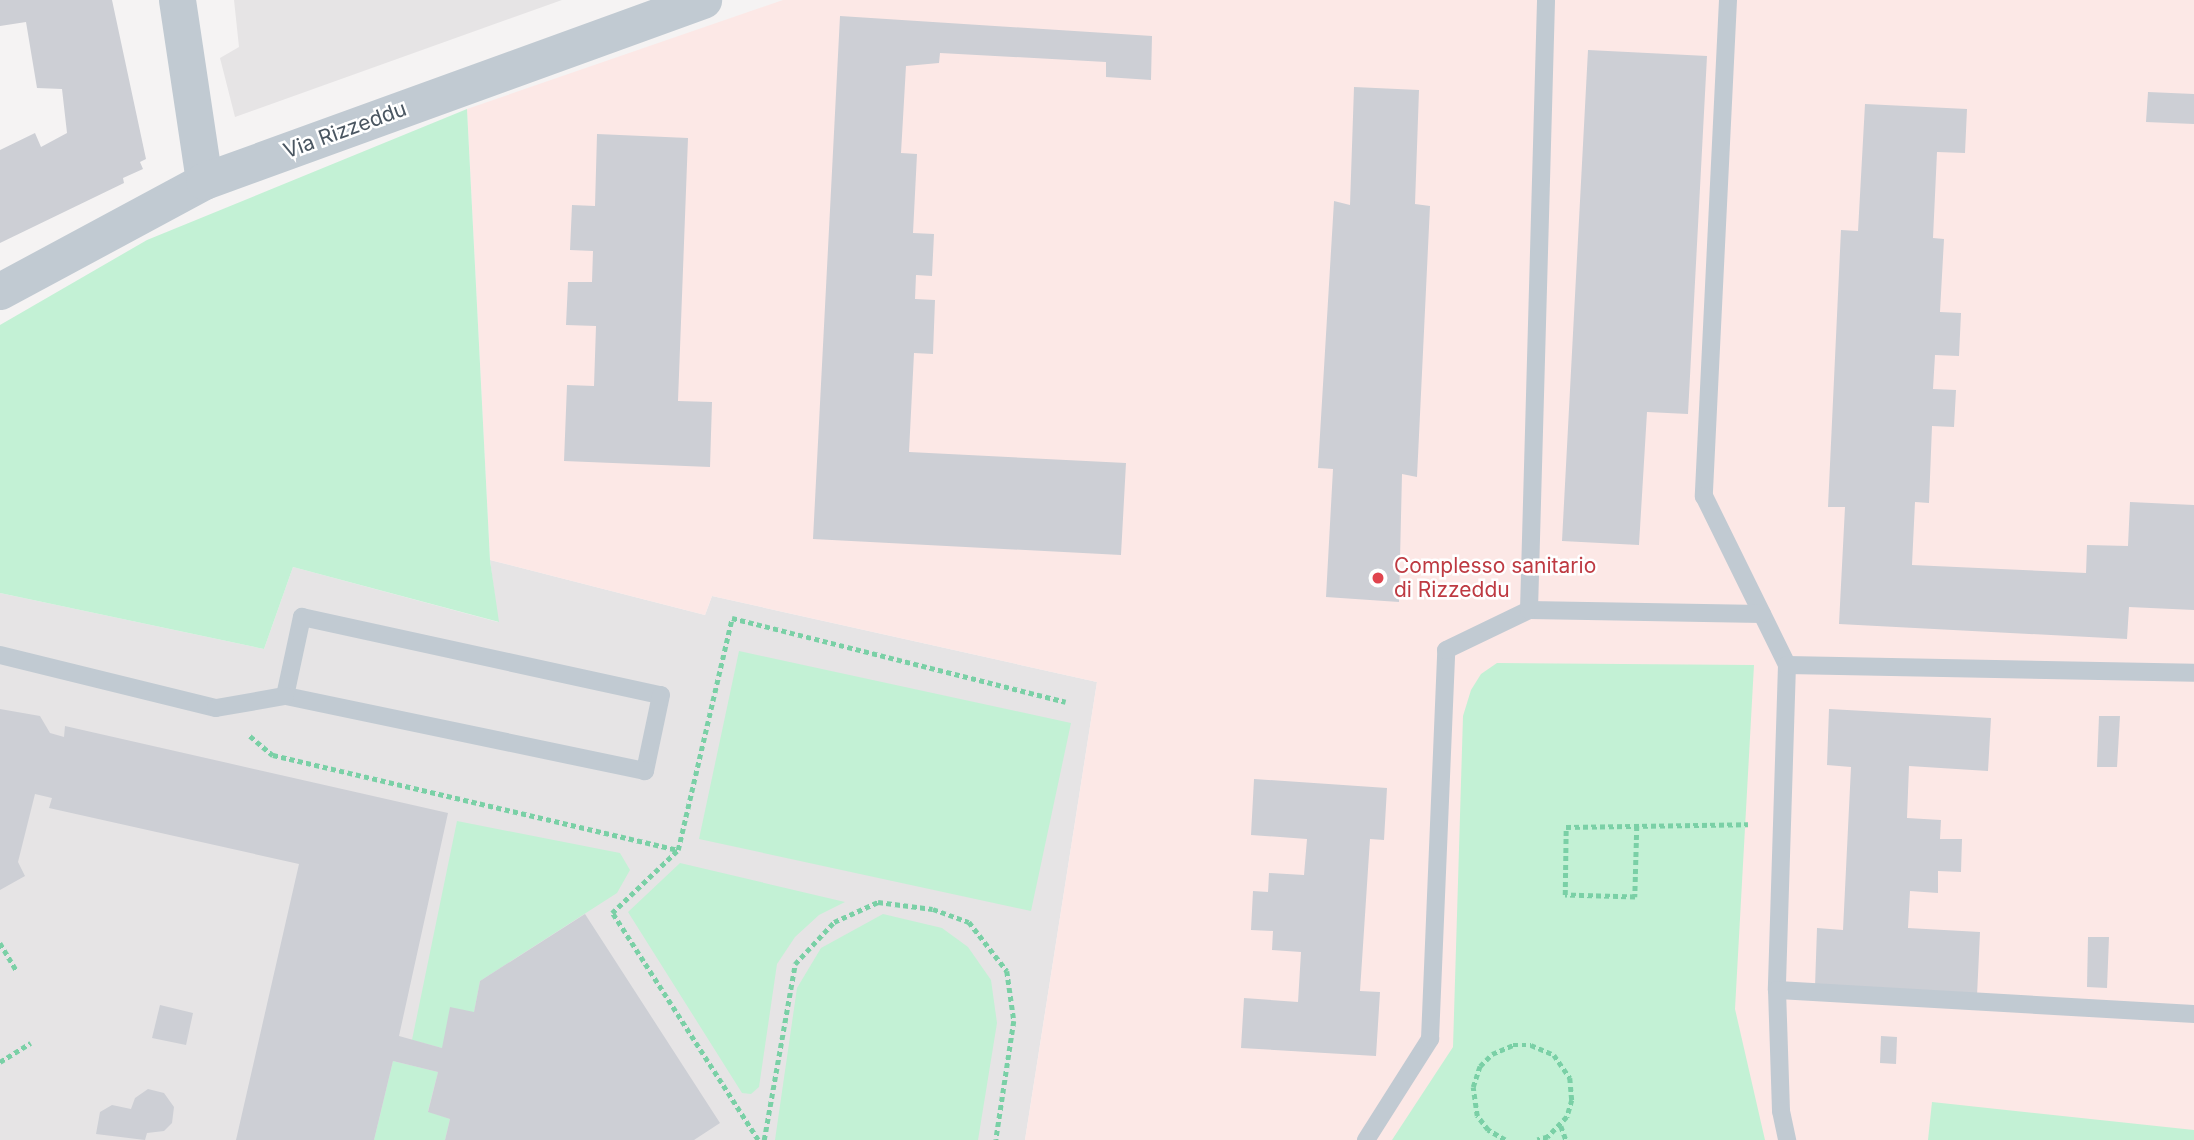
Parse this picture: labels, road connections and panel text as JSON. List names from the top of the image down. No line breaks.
{"streets":{"street":["Via Rizzeddu"]},"places":["Complesso sanitario di Rizzeddu"]}
